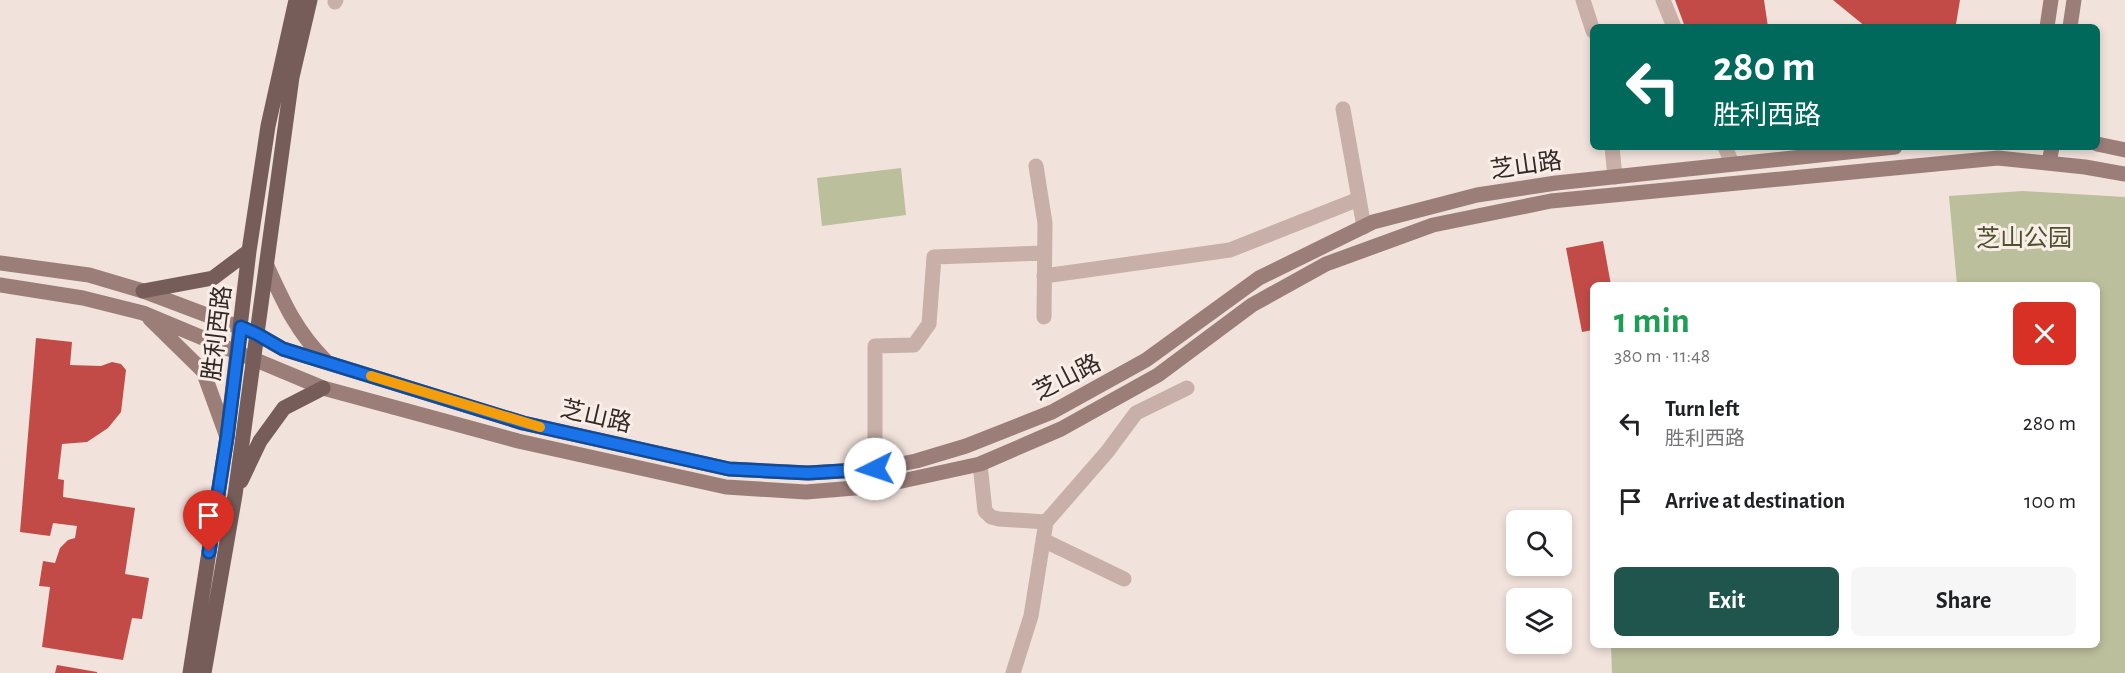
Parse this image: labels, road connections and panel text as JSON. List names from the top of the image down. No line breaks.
{"streets":{"main road":["芝山路","胜利西路"]},"crossings":[["芝山路","胜利西路"]],"parks":["芝山公园"],"page":{"turn":["280 m","胜利西路"],"heading":["1 min","380 m · 11:48"],"list":[{"name":"Turn left","note":"胜利西路","value":"280 m"},{"name":"Arrive at destination","value":"100 m"}],"buttons":["Exit","Share"]}}
